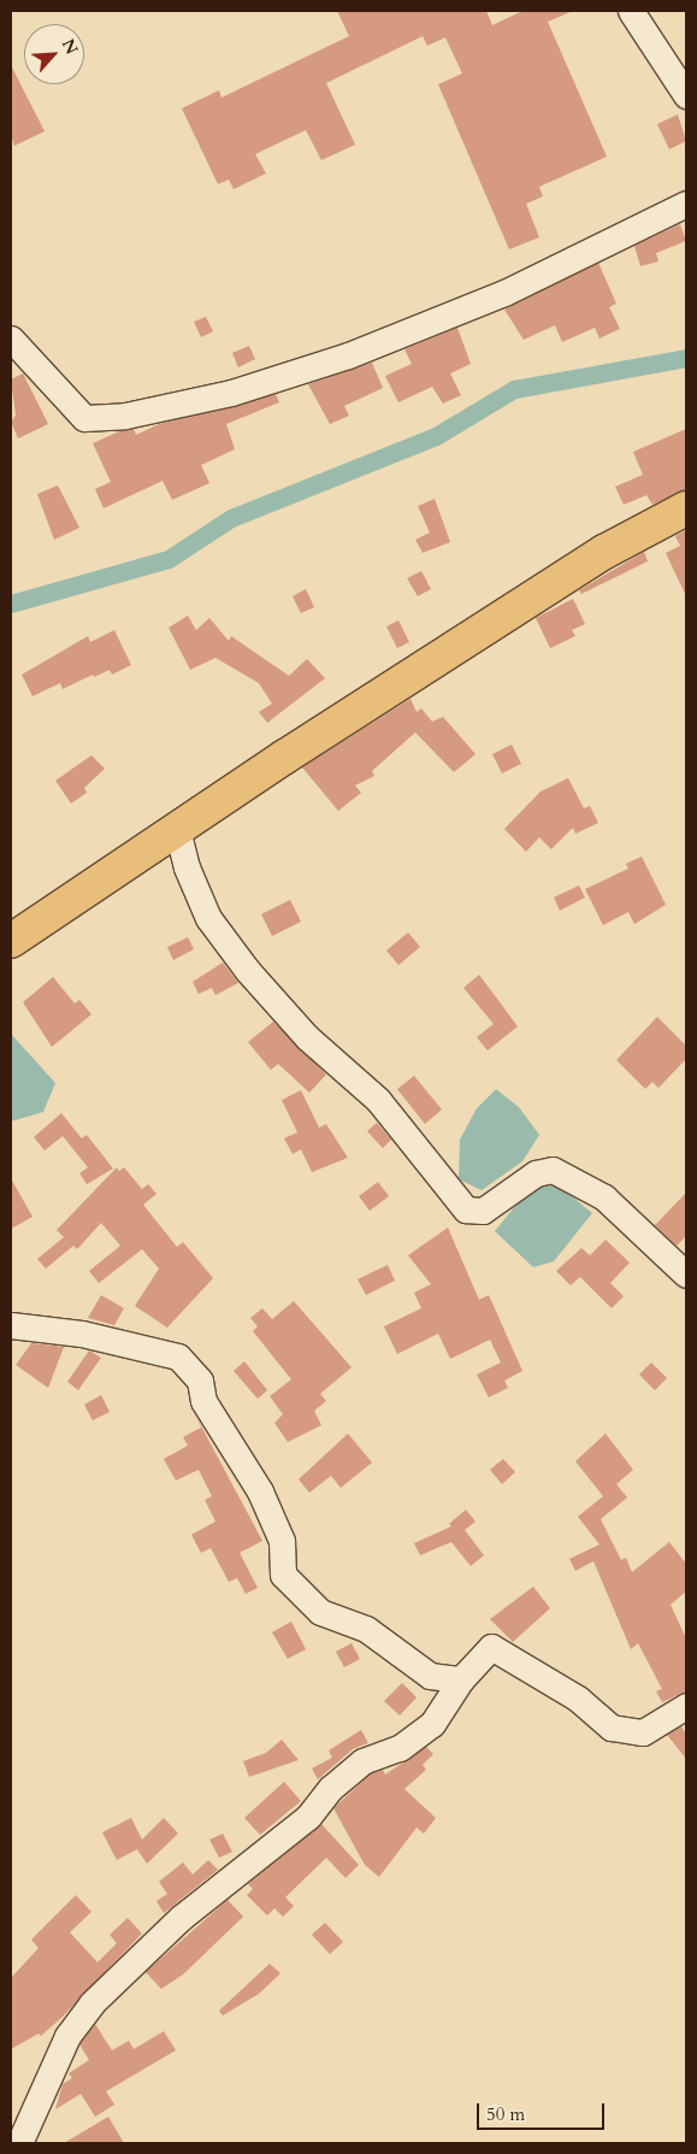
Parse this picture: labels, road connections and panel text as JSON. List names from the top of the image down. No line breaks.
{"scale_bar":"50 m","north":"top right"}
